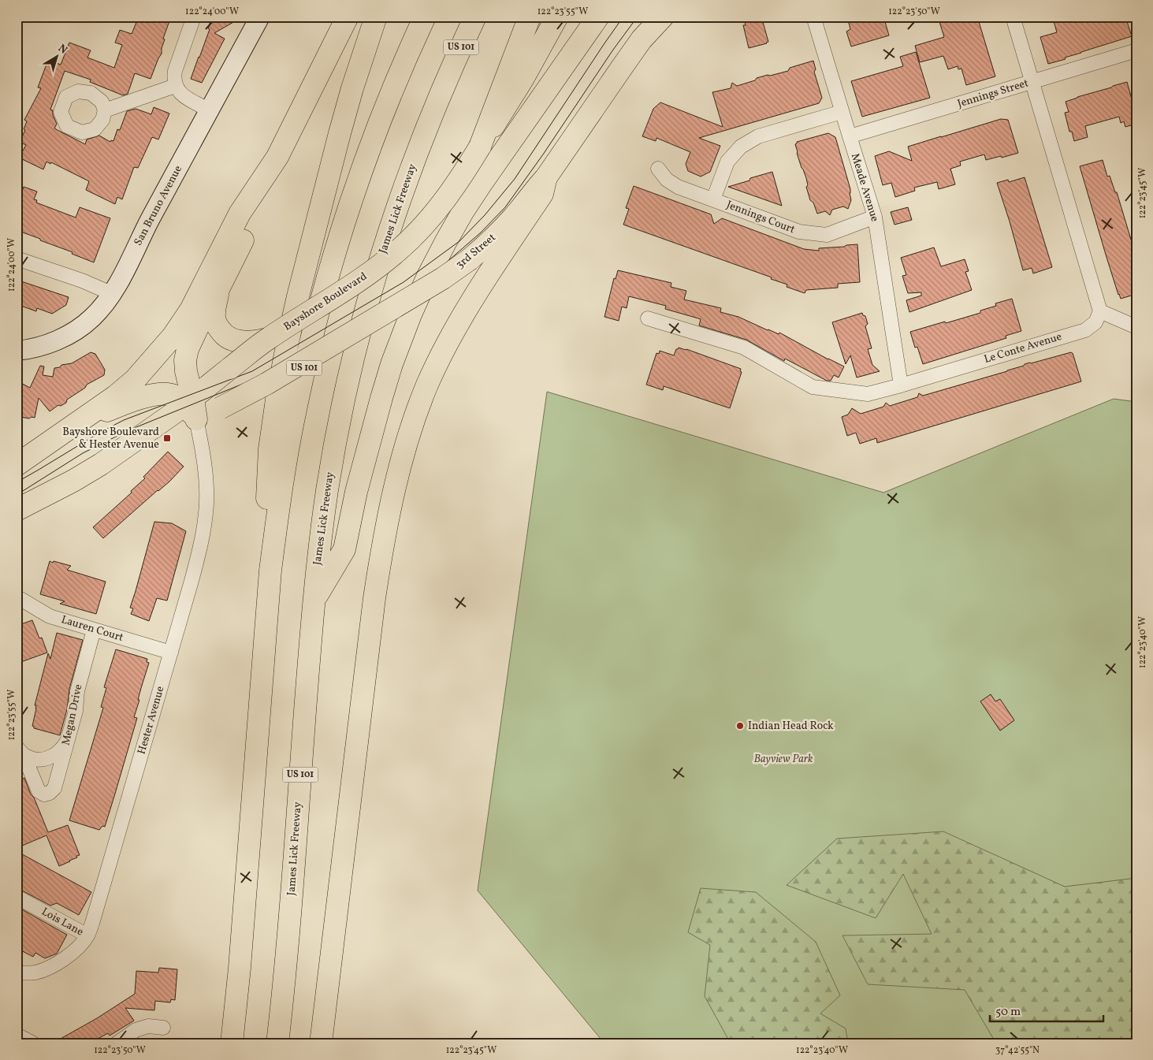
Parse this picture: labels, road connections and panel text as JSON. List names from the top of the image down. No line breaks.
{"streets":{"main road":["US 101","San Bruno Avenue","James Lick Freeway","3rd Street","Bayshore Boulevard"],"street":["Jennings Street","Meade Avenue","Jennings Court","Le Conte Avenue","Lauren Court","Megan Drive","Hester Avenue","Lois Lane"]},"crossings":[["Jennings Street","Meade Avenue"],["Meade Avenue","Jennings Court"],["Meade Avenue","Le Conte Avenue"],["3rd Street","Bayshore Boulevard"],["3rd Street","Hester Avenue"],["Bayshore Boulevard","Hester Avenue"],["Lauren Court","Megan Drive"],["Lauren Court","Hester Avenue"],["Hester Avenue","Lois Lane"]],"parks":["Bayview Park"],"places":{"transit":["Bayshore Boulevard & Hester Avenue"],"other":["Indian Head Rock"]},"scale_bar":"50 m","north":"top right","coordinates":["122°24'00\"W","122°23'55\"W","122°23'50\"W","122°23'45\"W","122°23'40\"W","37°42'55\"N"]}
